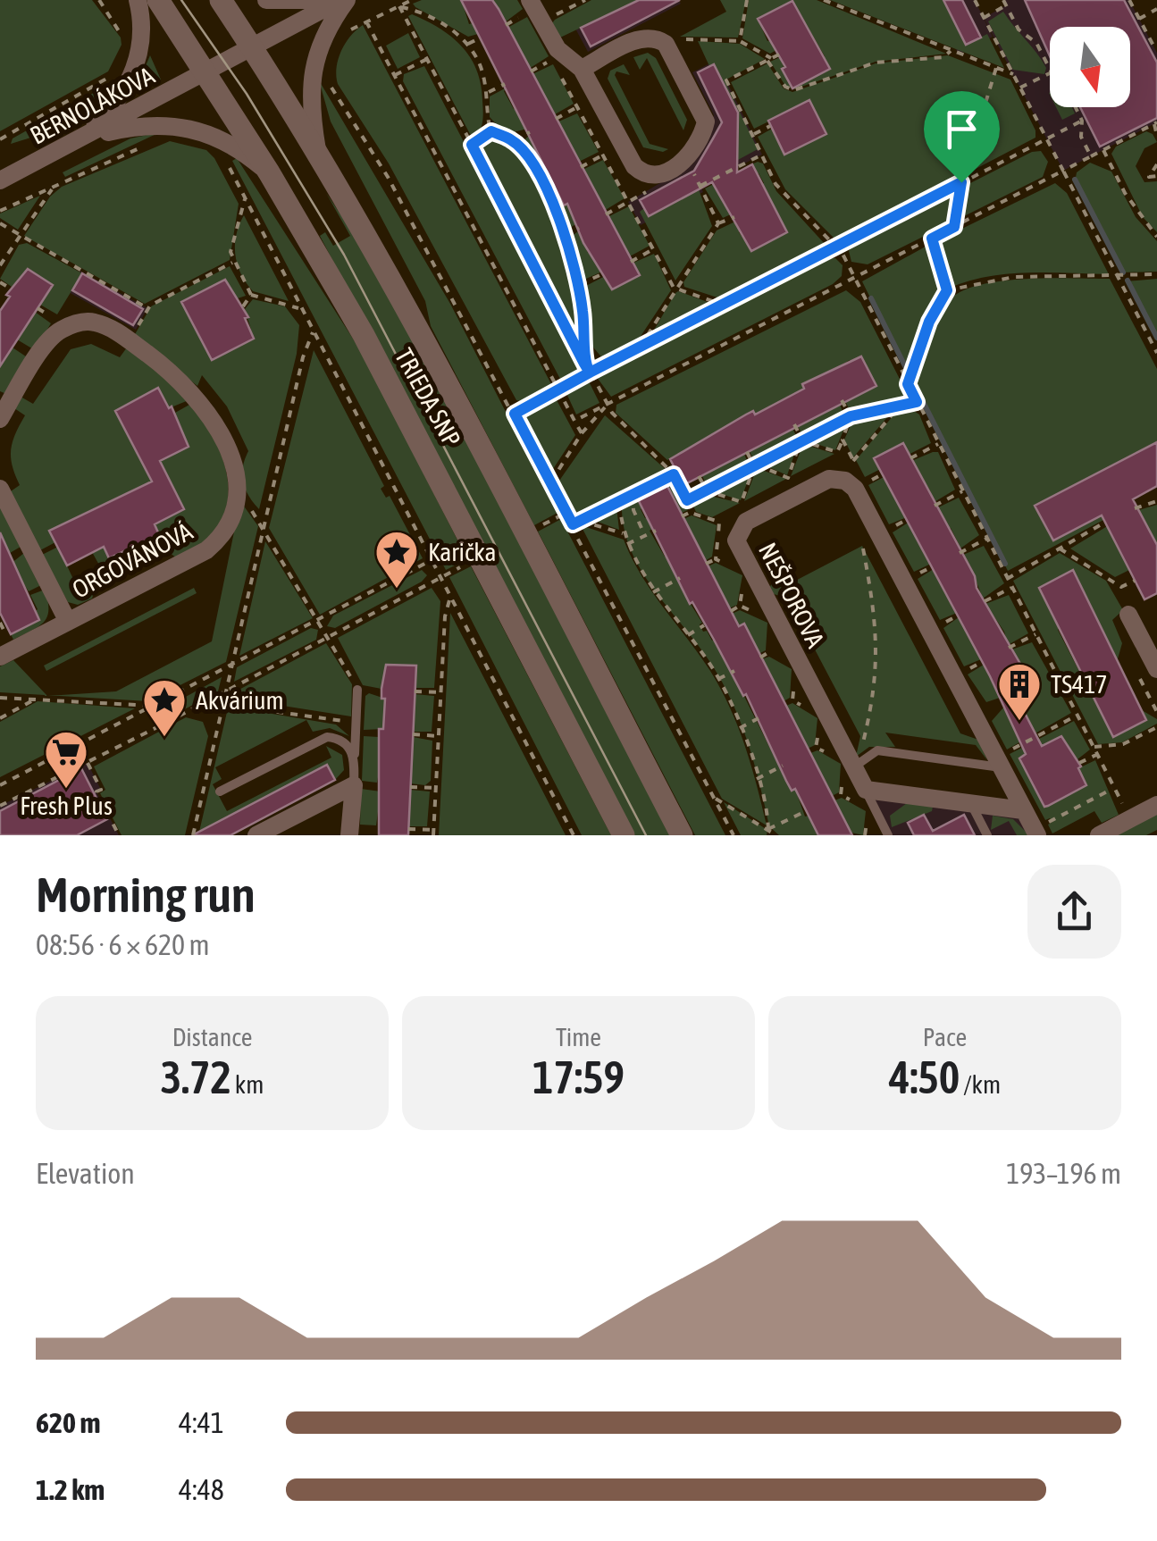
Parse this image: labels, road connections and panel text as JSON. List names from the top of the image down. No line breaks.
{"streets":{"street":["BERNOLÁKOVA","TRIEDA SNP","ORGOVÁNOVÁ","NEŠPOROVA"]},"crossings":[["BERNOLÁKOVA","TRIEDA SNP"]],"places":{"place":["Karička","Akvárium"],"building":["TS417"],"supermarket":["Fresh Plus"]},"north":"bottom","page":{"heading":["Morning run","08:56 · 6 × 620 m"],"stats":[["Distance","3.72 km"],["Time","17:59"],["Pace","4:50 /km"]],"chart":["Elevation","193–196 m"],"list":[{"name":"620 m","note":"4:41"},{"name":"1.2 km","note":"4:48"}]}}
